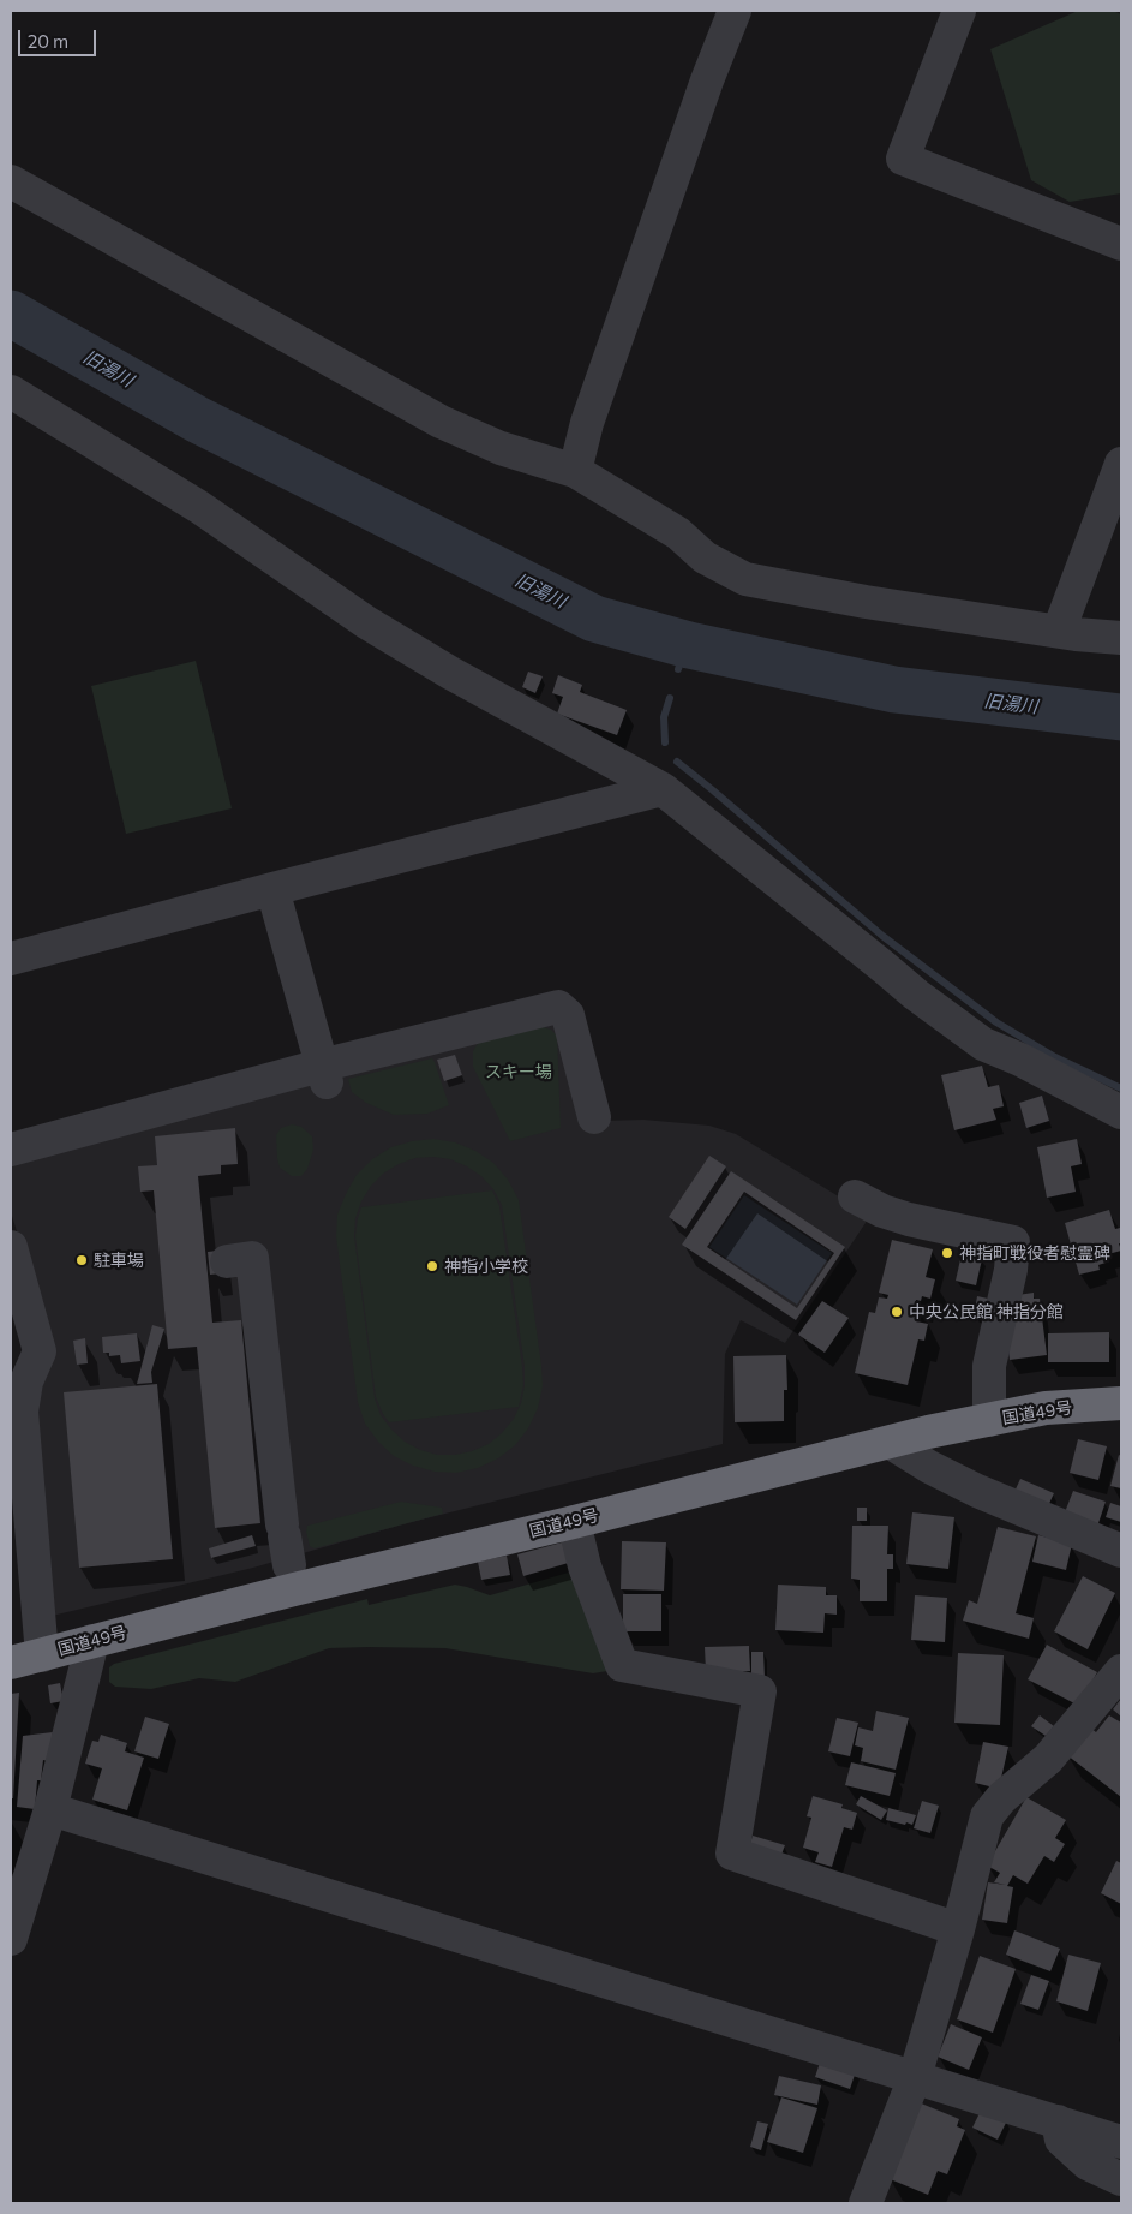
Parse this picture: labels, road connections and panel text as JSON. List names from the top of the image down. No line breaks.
{"streets":{"highway":["国道49号"]},"water":["旧湯川"],"parks":["スキー場"],"places":["神指町戦役者慰霊碑","駐車場","神指小学校","中央公民館 神指分館"],"scale_bar":"20 m"}
